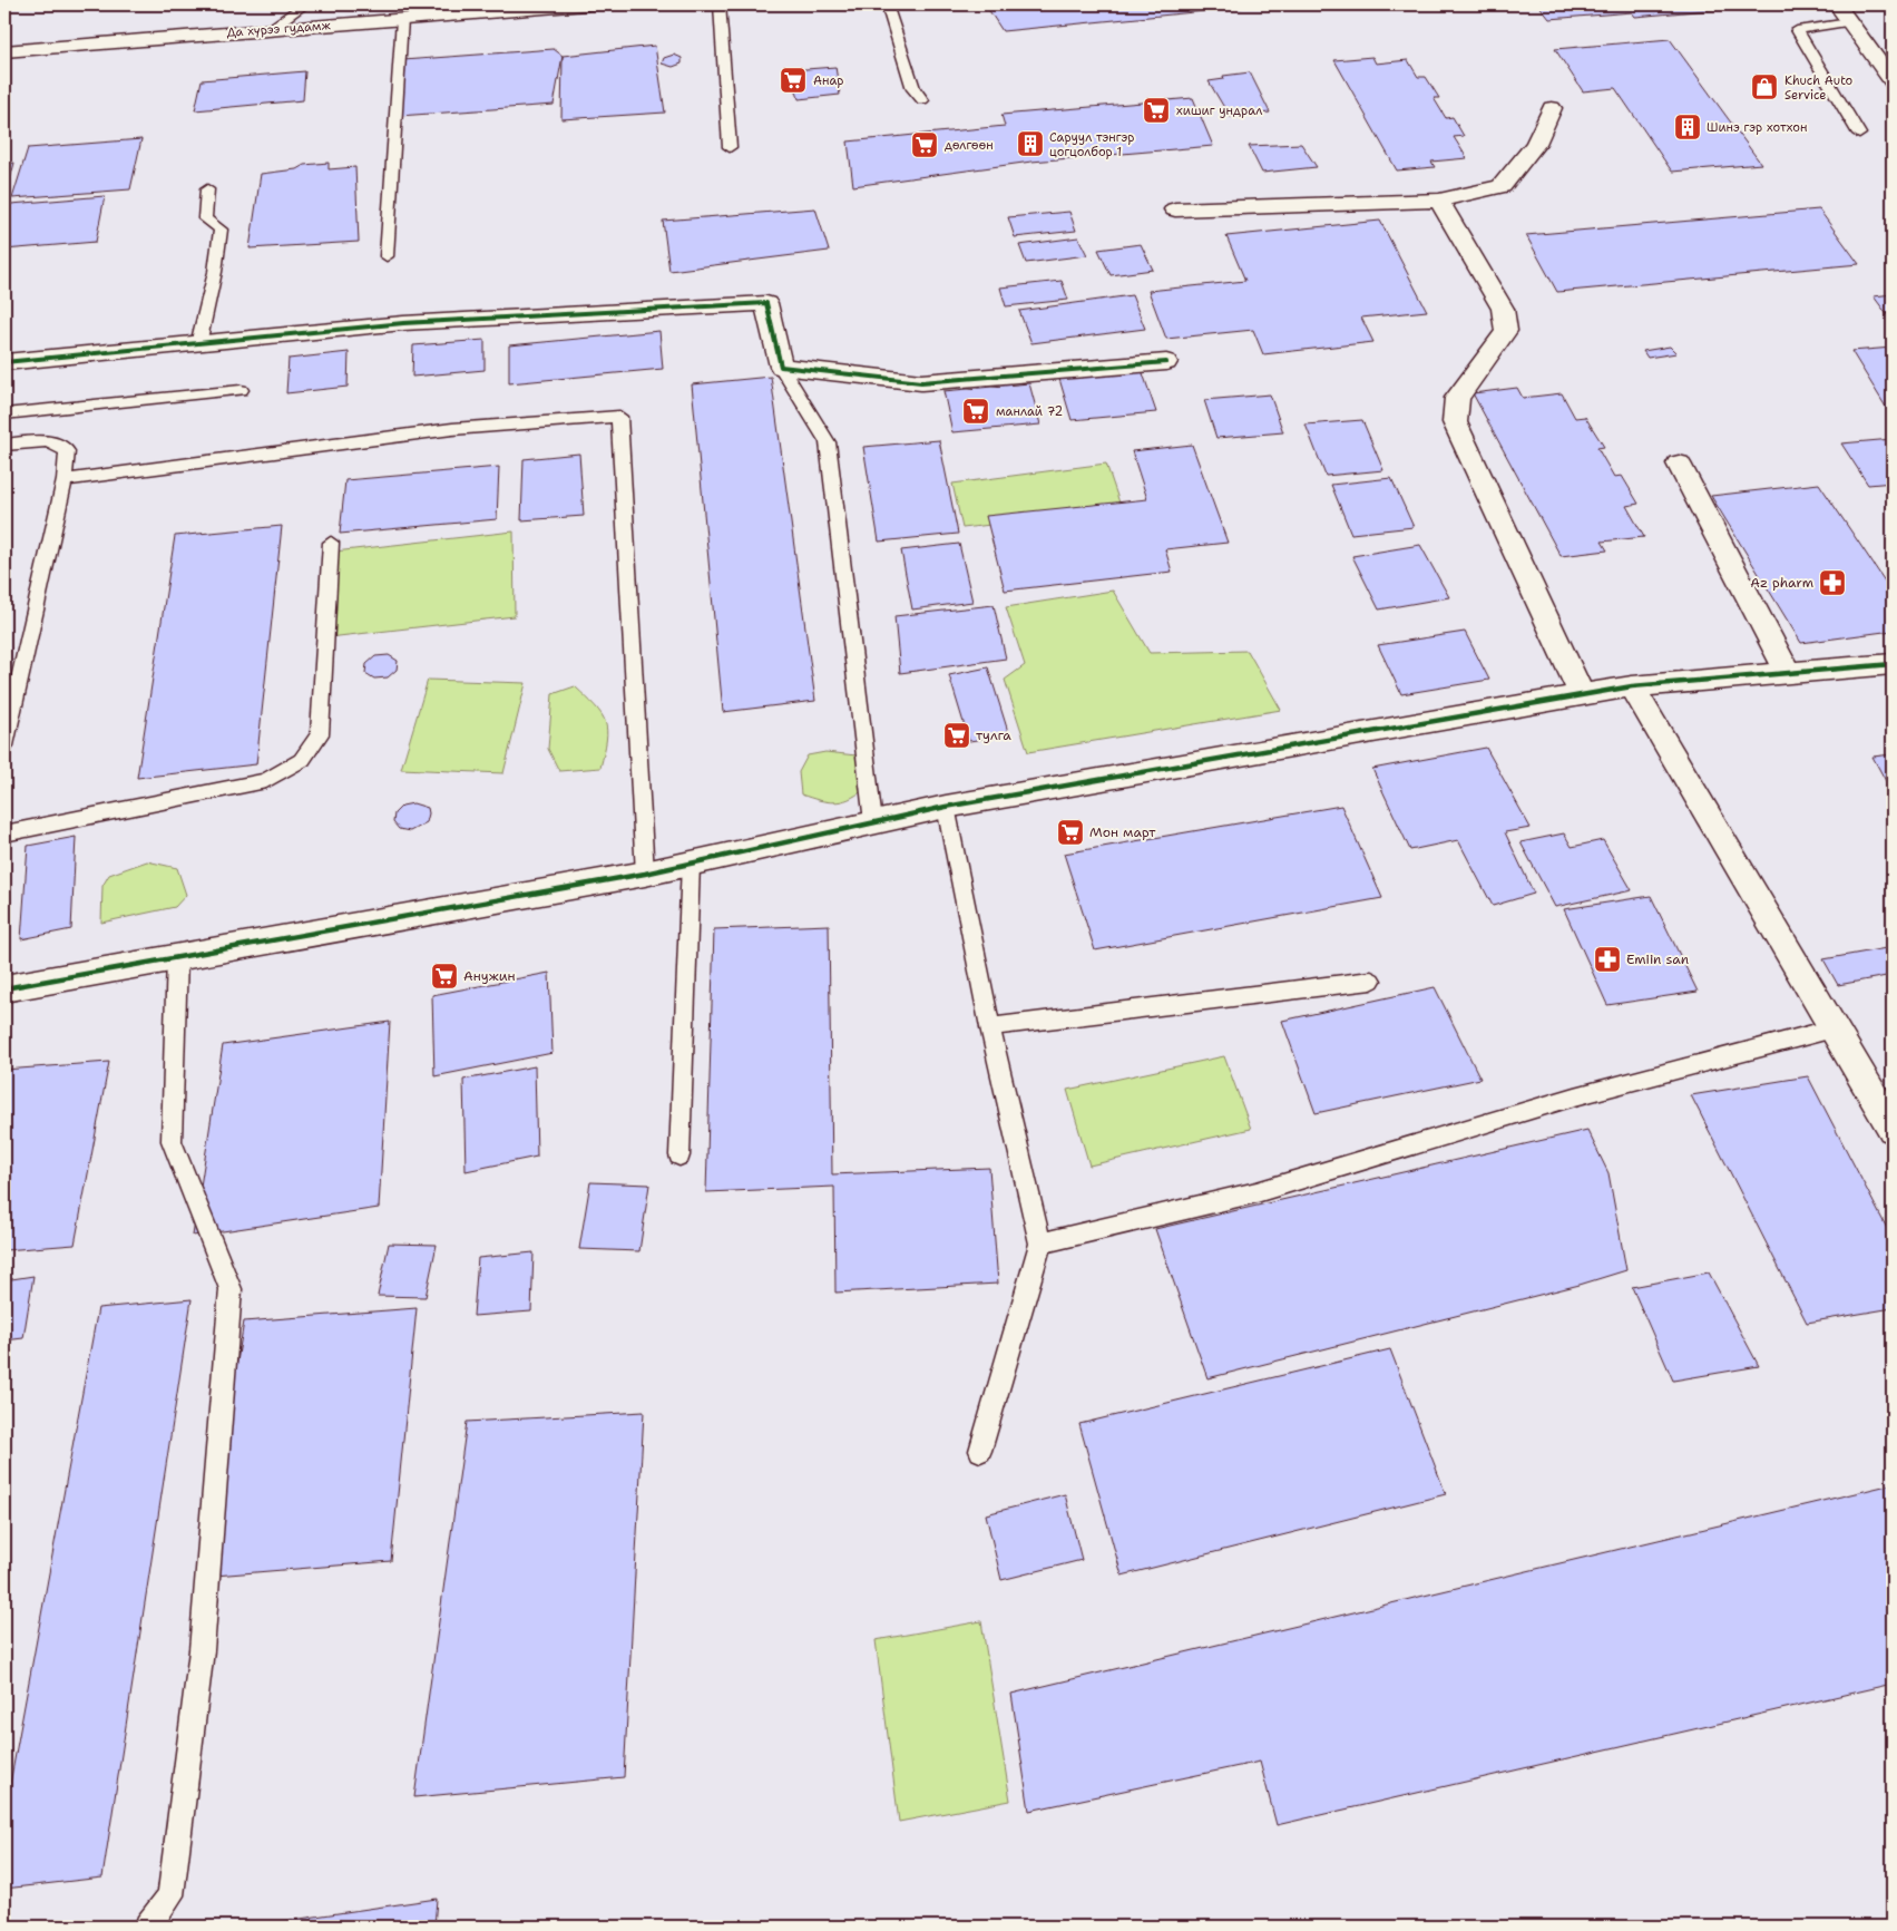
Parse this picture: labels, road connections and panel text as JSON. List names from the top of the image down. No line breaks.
{"streets":{"street":["Да хүрээ гудамж"]},"places":{"supermarket":["Анар","хишиг ундрал","дөлгөөн","манлай 72","тулга","Мон март","Анужин"],"shop":["Khuch Auto Service"],"building":["Шинэ гэр хотхон","Саруул тэнгэр цогцолбор 1"],"pharmacy":["Az pharm","Emiin san"]}}
